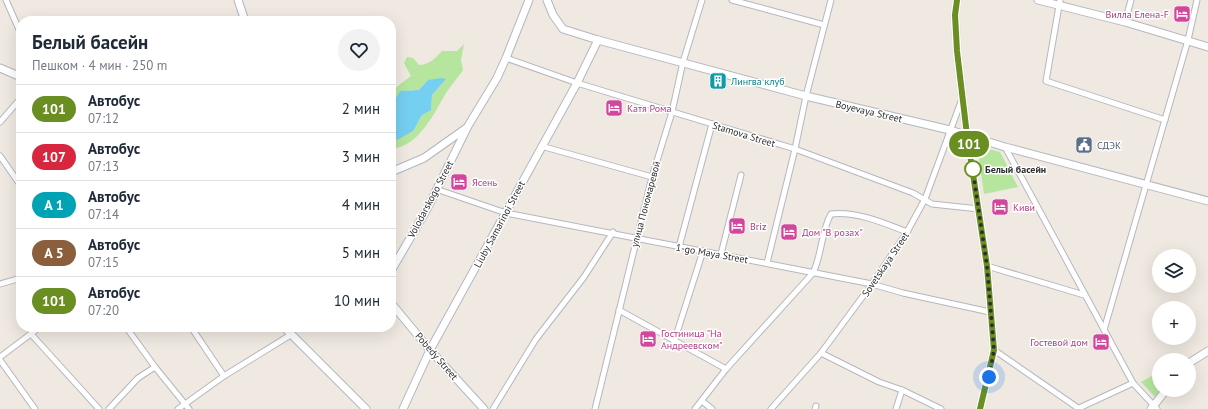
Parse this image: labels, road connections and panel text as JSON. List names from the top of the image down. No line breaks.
{"streets":{"main road":["Boyevaya Street","Volodarskogo Street","Liuby Samarinoi Street","Pobedy Street"],"street":["Stamova Street","улица Пономаревой","1-go Maya Street","Sovetskaya Street"]},"crossings":[["Boyevaya Street","улица Пономаревой"],["Boyevaya Street","Liuby Samarinoi Street"],["Boyevaya Street","Sovetskaya Street"],["Stamova Street","Volodarskogo Street"],["Stamova Street","улица Пономаревой"],["Stamova Street","Liuby Samarinoi Street"],["Stamova Street","Sovetskaya Street"],["Volodarskogo Street","1-go Maya Street"],["улица Пономаревой","1-go Maya Street"],["Liuby Samarinoi Street","1-go Maya Street"],["Liuby Samarinoi Street","Pobedy Street"],["1-go Maya Street","Sovetskaya Street"]],"places":{"hotel":["Вилла Елена-F","Катя Рома","Ясень","Киви","Briz","Дом \"В розах\"","Гостиница \"На Андреевском\"","Гостевой дом"],"building":["Лингва клуб"],"public building":["СДЭК"],"other":["Белый басейн"]},"lines":["bus line 101"],"page":{"on_map":"101","heading":["Белый басейн","Пешком · 4 мин · 250 m"],"list":[{"mark":"101","name":"Автобус","note":"07:12","value":"2 мин"},{"mark":"107","name":"Автобус","note":"07:13","value":"3 мин"},{"mark":"A 1","name":"Автобус","note":"07:14","value":"4 мин"},{"mark":"A 5","name":"Автобус","note":"07:15","value":"5 мин"},{"mark":"101","name":"Автобус","note":"07:20","value":"10 мин"}],"map_buttons":["+","−"]}}
